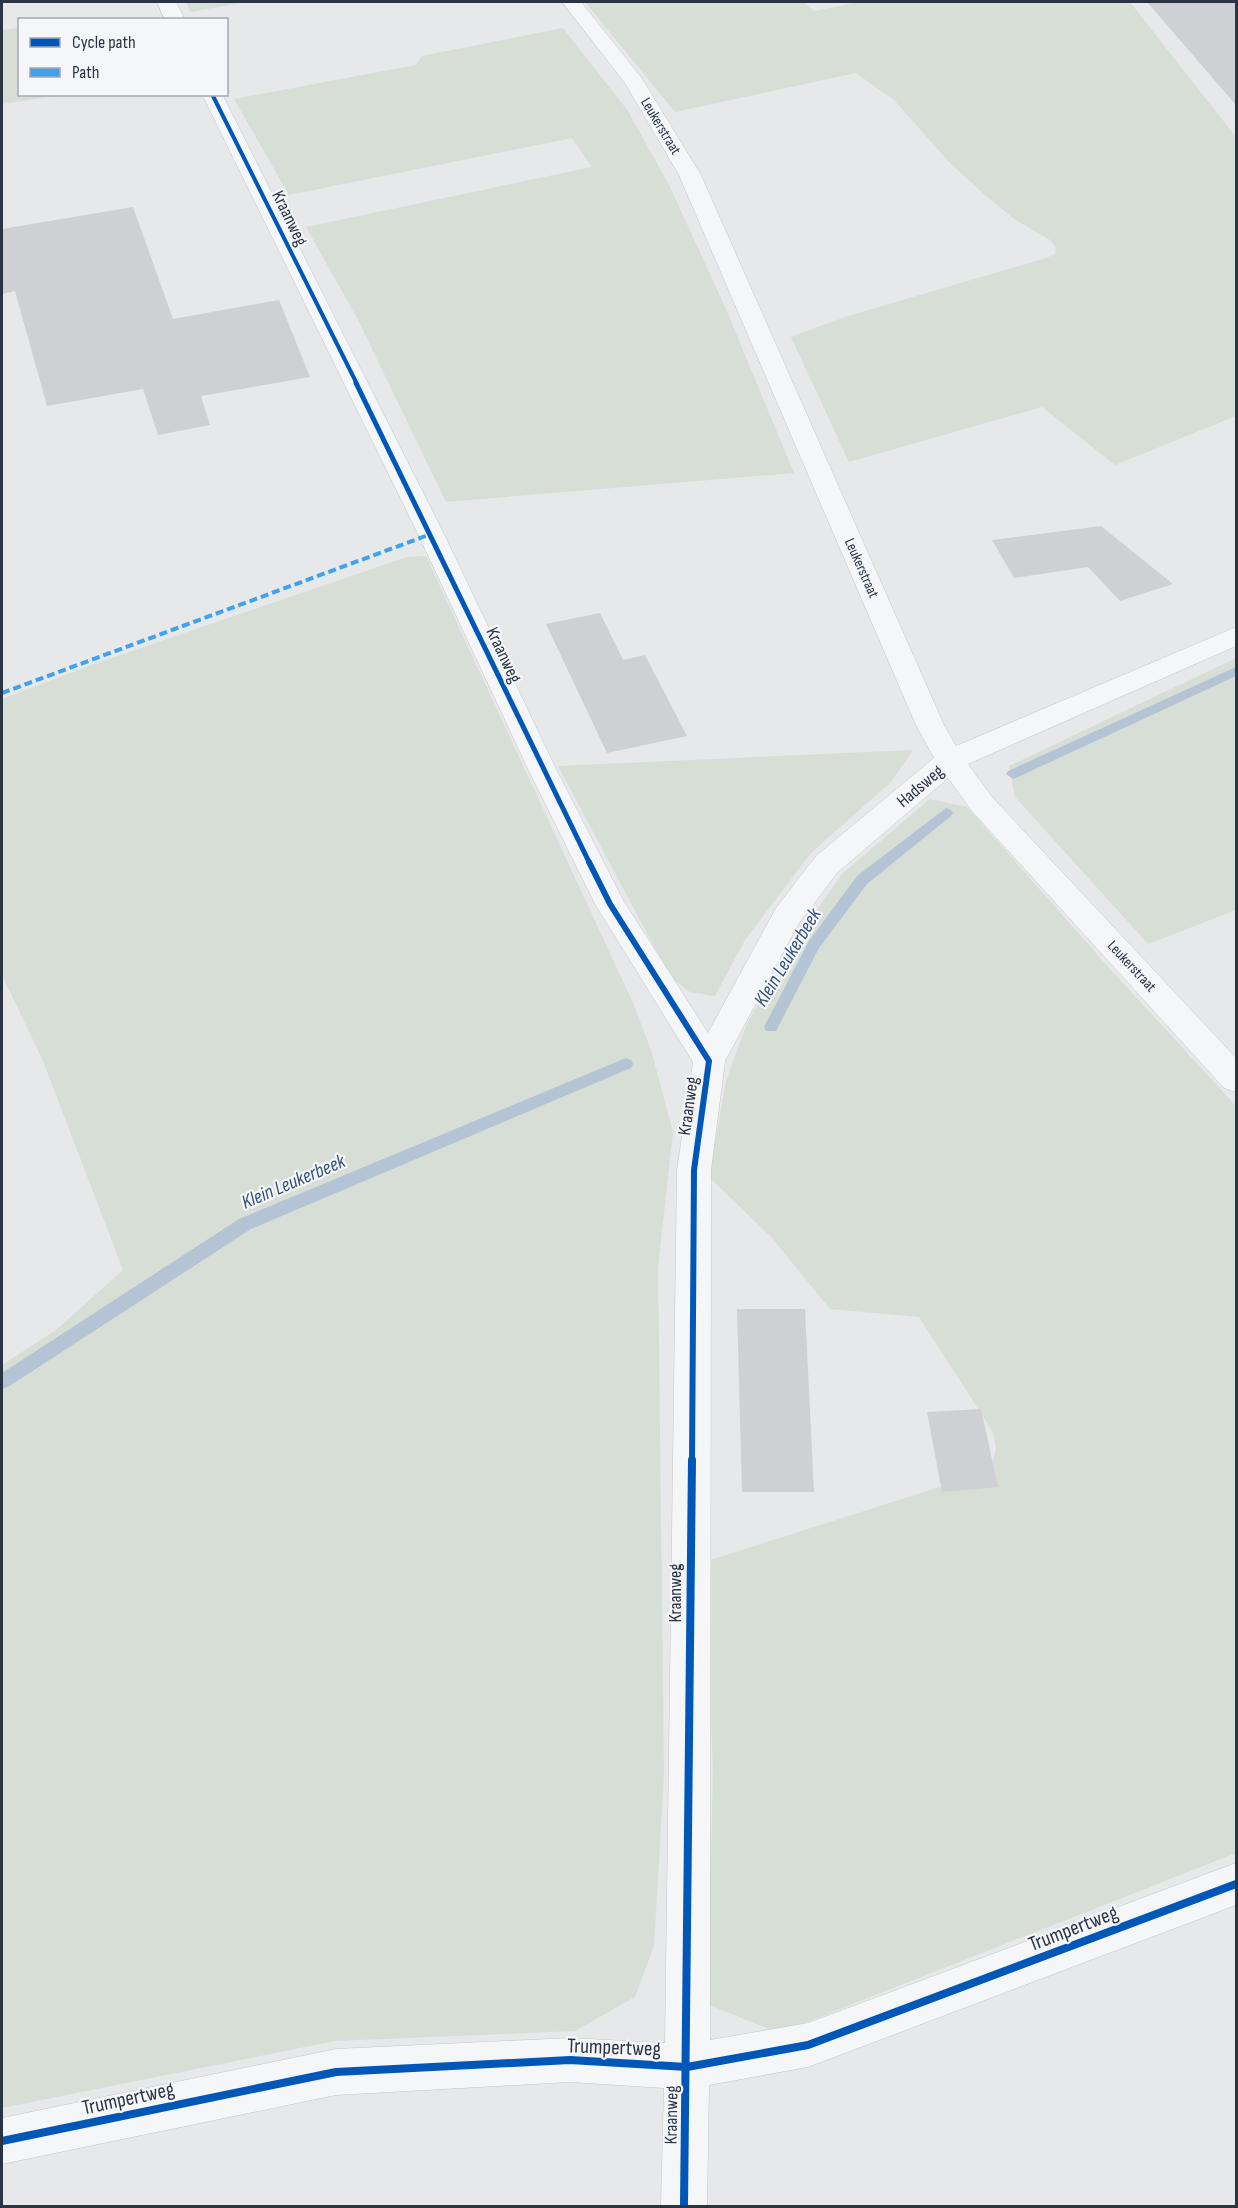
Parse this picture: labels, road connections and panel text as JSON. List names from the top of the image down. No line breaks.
{"streets":{"street":["Leukerstraat","Kraanweg","Hadsweg","Trumpertweg"]},"crossings":[["Leukerstraat","Hadsweg"],["Kraanweg","Hadsweg"],["Kraanweg","Trumpertweg"]],"water":["Klein Leukerbeek"],"legend":["Cycle path","Path"]}
